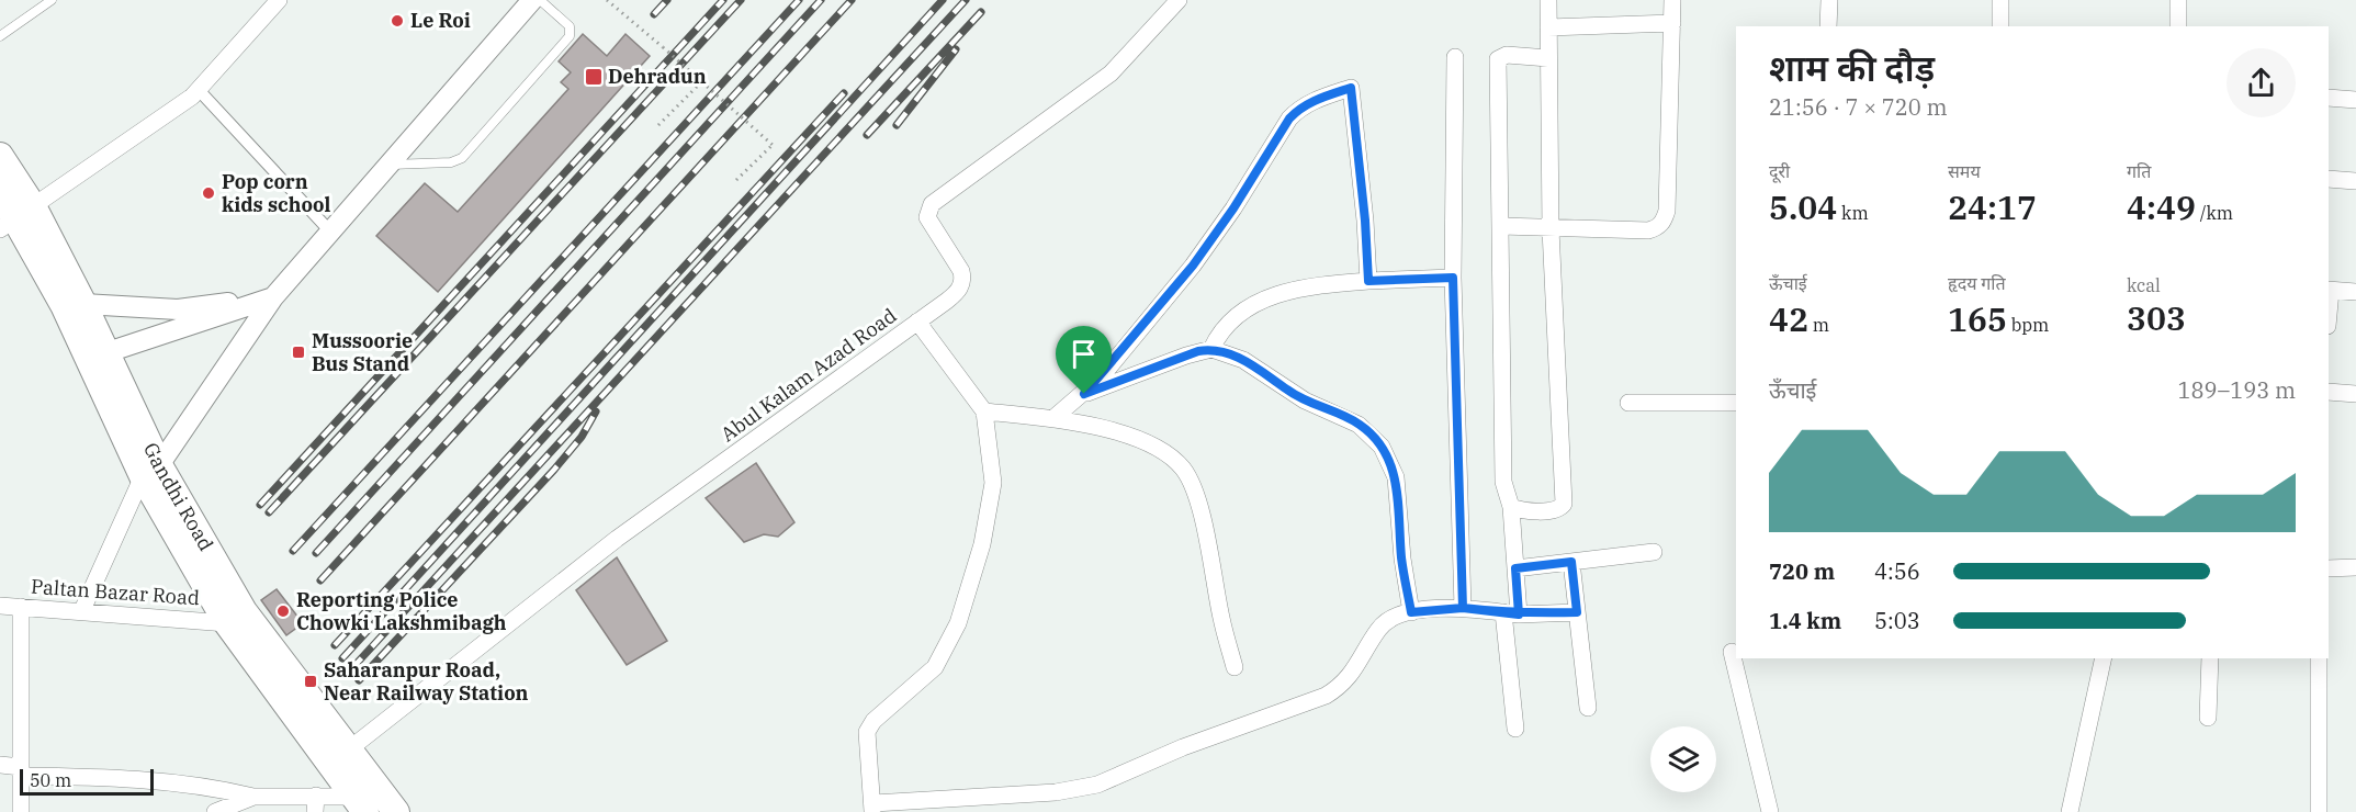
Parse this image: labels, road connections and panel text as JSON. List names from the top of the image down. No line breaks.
{"streets":{"main road":["Gandhi Road"],"street":["Abul Kalam Azad Road","Paltan Bazar Road"]},"crossings":[["Abul Kalam Azad Road","Gandhi Road"],["Gandhi Road","Paltan Bazar Road"]],"places":{"other":["Le Roi","Pop corn kids school","Reporting Police Chowki Lakshmibagh"],"transit":["Dehradun","Mussoorie Bus Stand","Saharanpur Road, Near Railway Station"]},"scale_bar":"50 m","page":{"heading":["शाम की दौड़","21:56 · 7 × 720 m"],"stats":[["दूरी","5.04 km"],["समय","24:17"],["गति","4:49 /km"],["ऊँचाई","42 m"],["हृदय गति","165 bpm"],["kcal","303"]],"chart":["ऊँचाई","189–193 m"],"list":[{"name":"720 m","note":"4:56"},{"name":"1.4 km","note":"5:03"}],"scale":"50 m"}}
